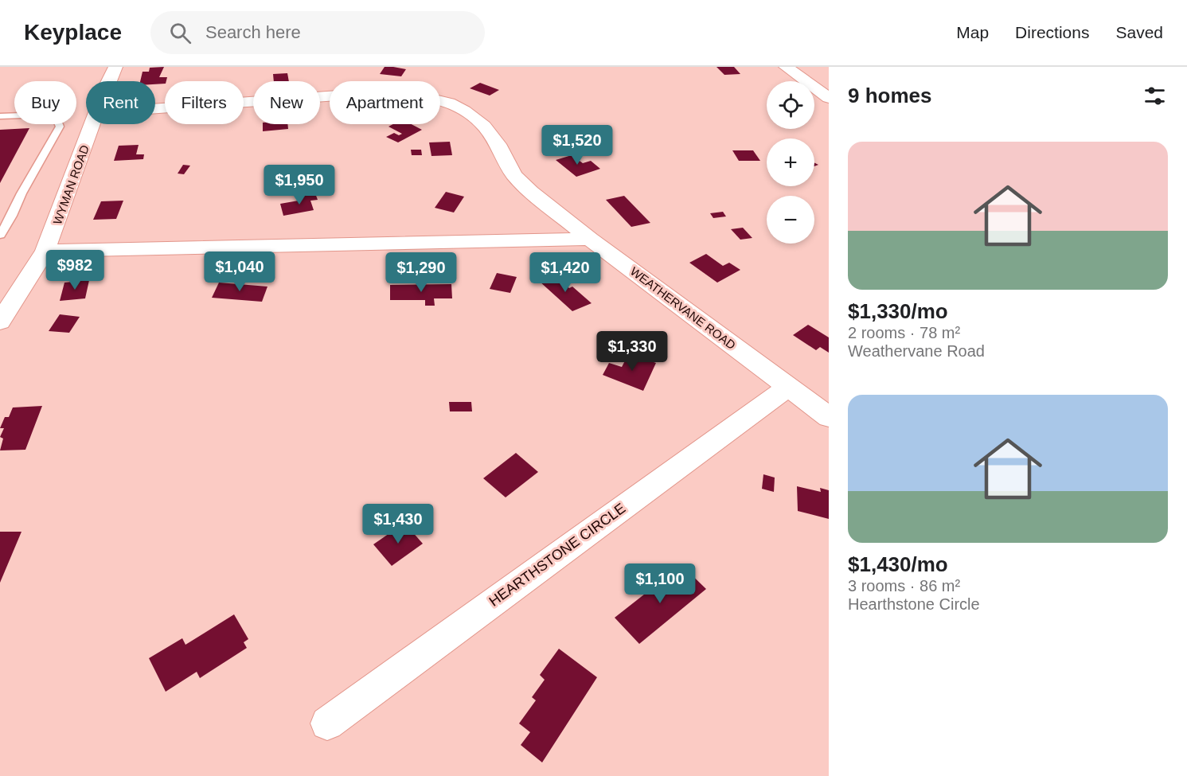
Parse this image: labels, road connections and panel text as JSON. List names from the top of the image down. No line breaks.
{"streets":{"street":["WYMAN ROAD","WEATHERVANE ROAD","HEARTHSTONE CIRCLE"]},"crossings":[["WEATHERVANE ROAD","HEARTHSTONE CIRCLE"]],"page":{"header":"Keyplace","search":"Search here","nav":["Map","Directions","Saved"],"heading":"9 homes","map_buttons":["+","−"],"chip":["Buy","Rent","Filters","New","Apartment"],"list":[{"name":"$1,330/mo","note":"2 rooms · 78 m² · Weathervane Road"},{"name":"$1,430/mo","note":"3 rooms · 86 m² · Hearthstone Circle"}],"price":["$1,520","$1,950","$982","$1,040","$1,290","$1,420","$1,330","$1,430","$1,100"]}}
